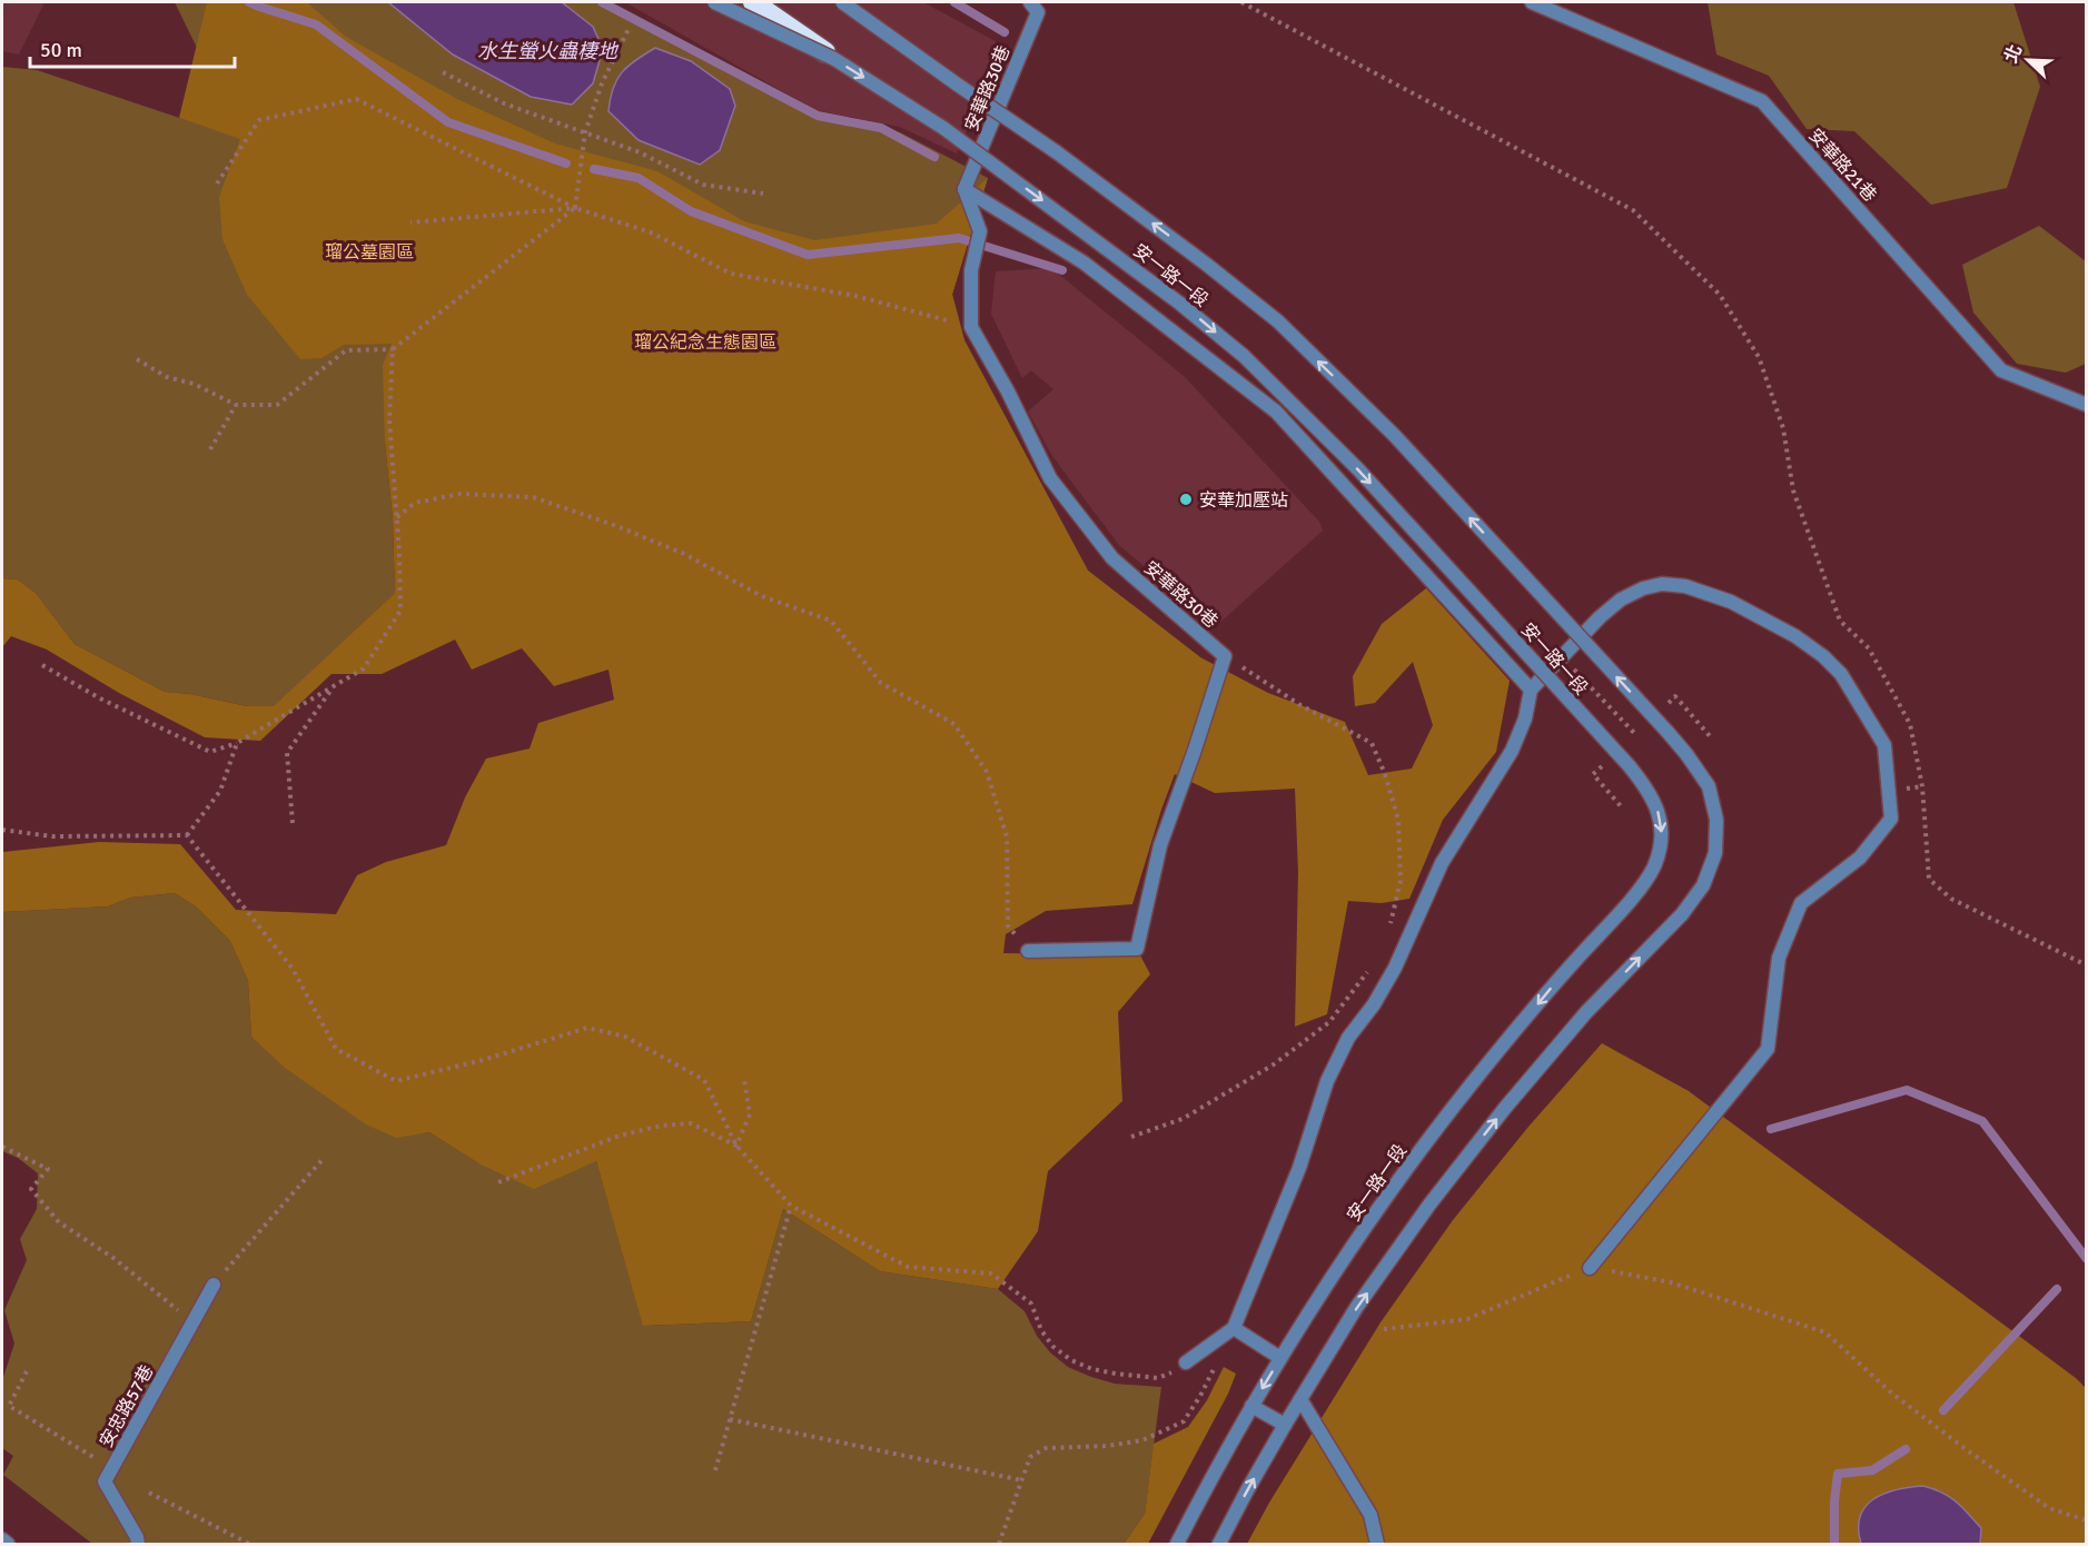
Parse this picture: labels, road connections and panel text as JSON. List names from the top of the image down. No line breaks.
{"streets":{"street":["安華路30巷","安華路21巷","安一路一段","安忠路57巷"]},"water":["水生螢火蟲棲地"],"parks":["瑠公墓園區","瑠公紀念生態園區"],"places":["安華加壓站"],"scale_bar":"50 m","north":"top left"}
